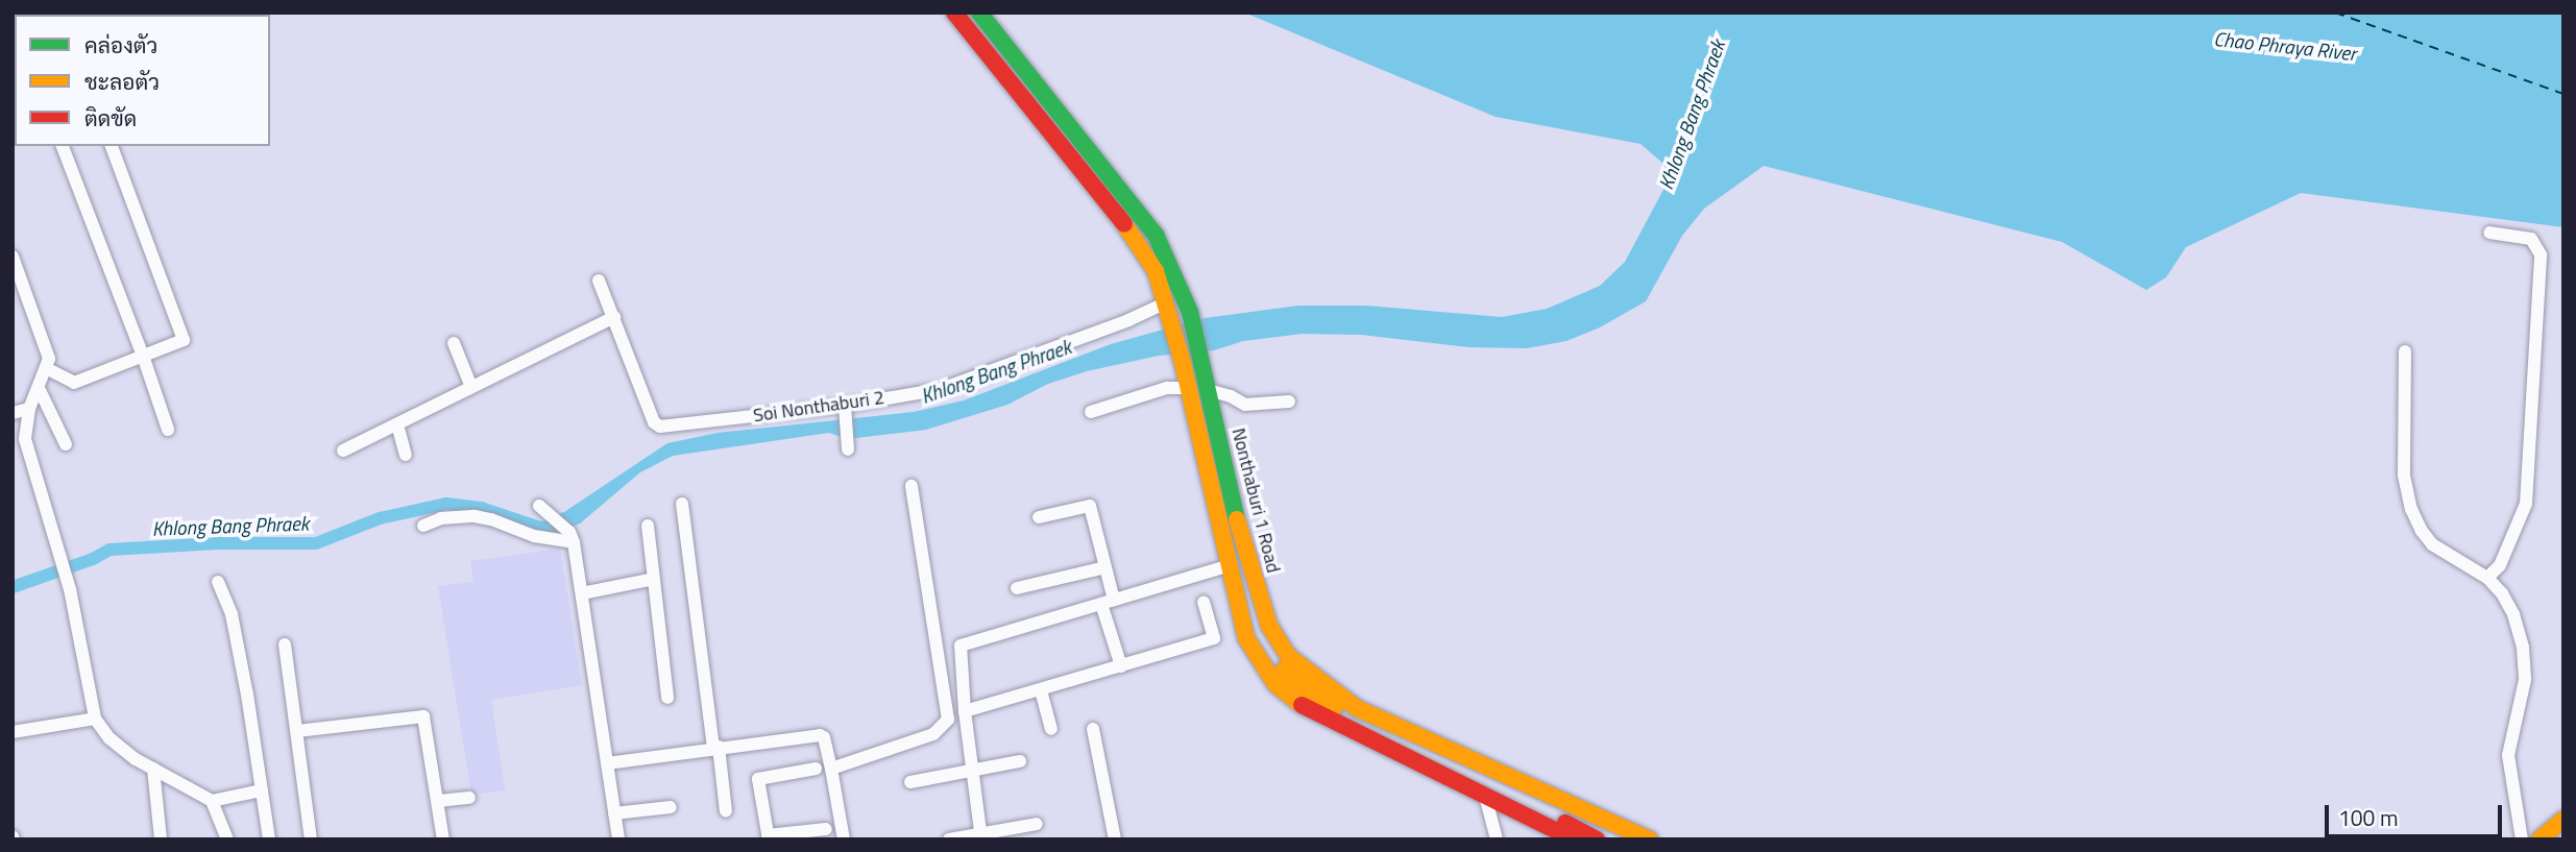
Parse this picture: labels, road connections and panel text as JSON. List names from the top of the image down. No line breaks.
{"streets":{"main road":["Nonthaburi 1 Road"],"street":["Soi Nonthaburi 2"]},"water":["Chao Phraya River","Khlong Bang Phraek"],"legend":["คล่องตัว","ชะลอตัว","ติดขัด"],"scale_bar":"100 m"}
